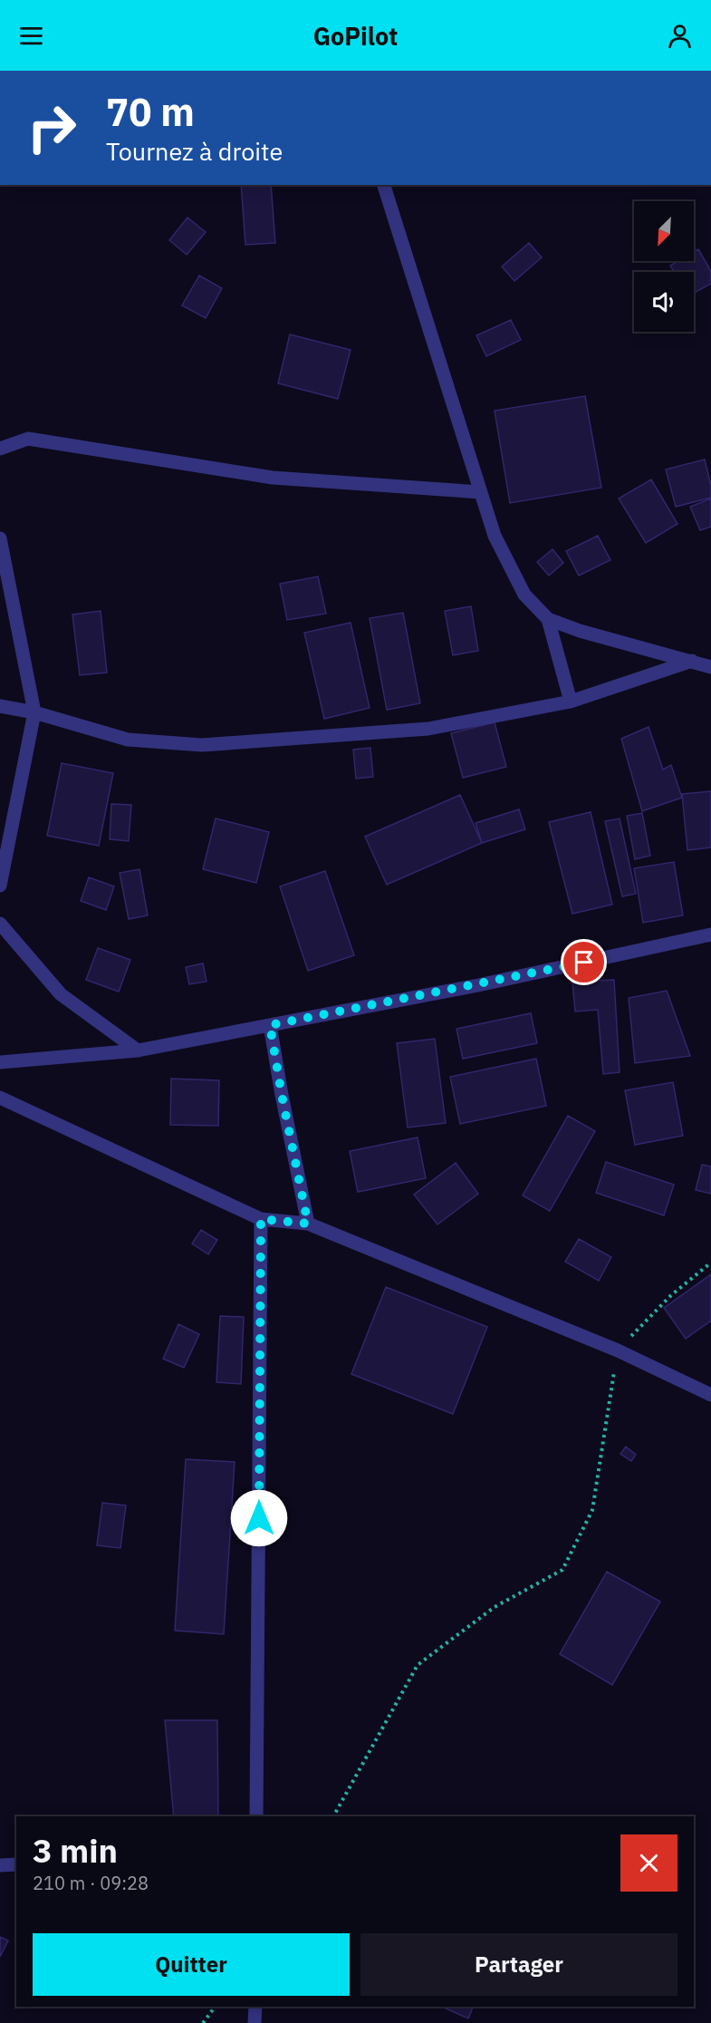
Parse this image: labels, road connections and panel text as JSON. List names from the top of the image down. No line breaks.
{"north":"bottom left","page":{"header":"GoPilot","turn":["70 m","Tournez à droite"],"heading":["3 min","210 m · 09:28"],"buttons":["Quitter","Partager"]}}
